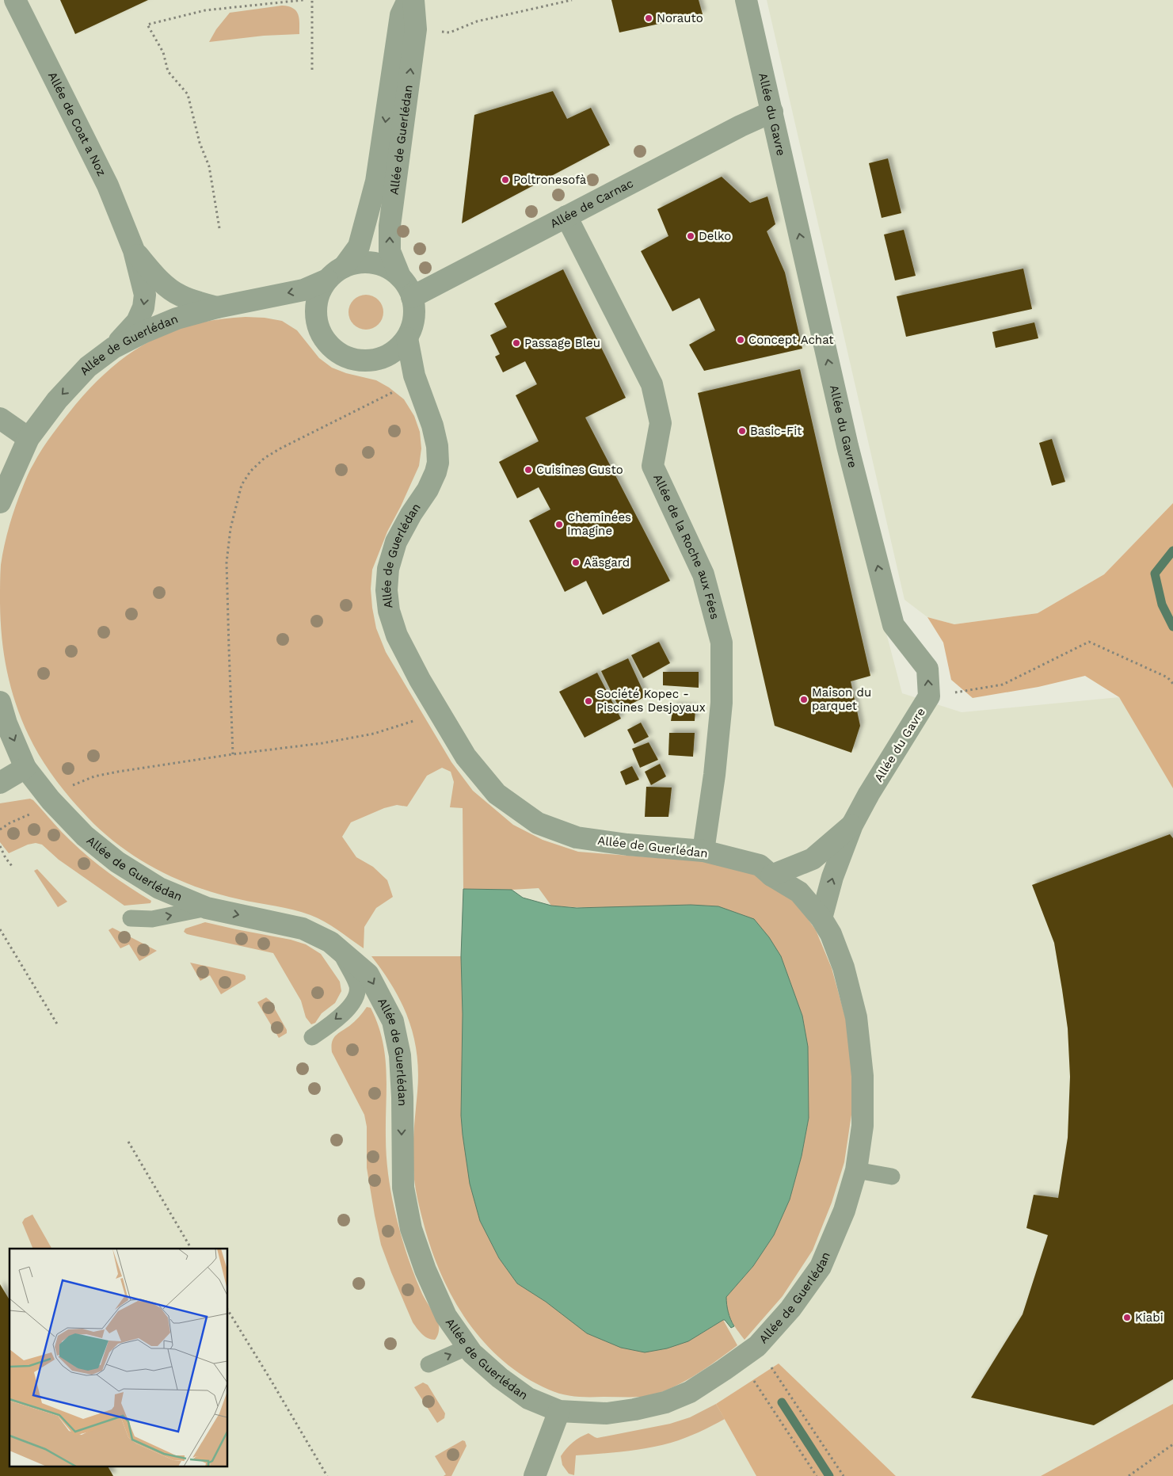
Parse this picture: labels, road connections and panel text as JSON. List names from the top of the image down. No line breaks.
{"streets":{"street":["Allée du Gavre","Allée de Coat a Noz","Allée de Guerlédan","Allée de Carnac","Allée de la Roche aux Fées"]},"crossings":[["Allée du Gavre","Allée de Guerlédan"],["Allée du Gavre","Allée de Carnac"],["Allée de Coat a Noz","Allée de Guerlédan"],["Allée de Guerlédan","Allée de Carnac"],["Allée de Guerlédan","Allée de la Roche aux Fées"],["Allée de Carnac","Allée de la Roche aux Fées"]],"one_way":["Allée du Gavre"],"places":["Norauto","Poltronesofà","Delko","Concept Achat","Passage Bleu","Basic-Fit","Cuisines Gusto","Cheminées Imagine","Aäsgard","Maison du parquet","Société Kopec - Piscines Desjoyaux","Kiabi"]}
